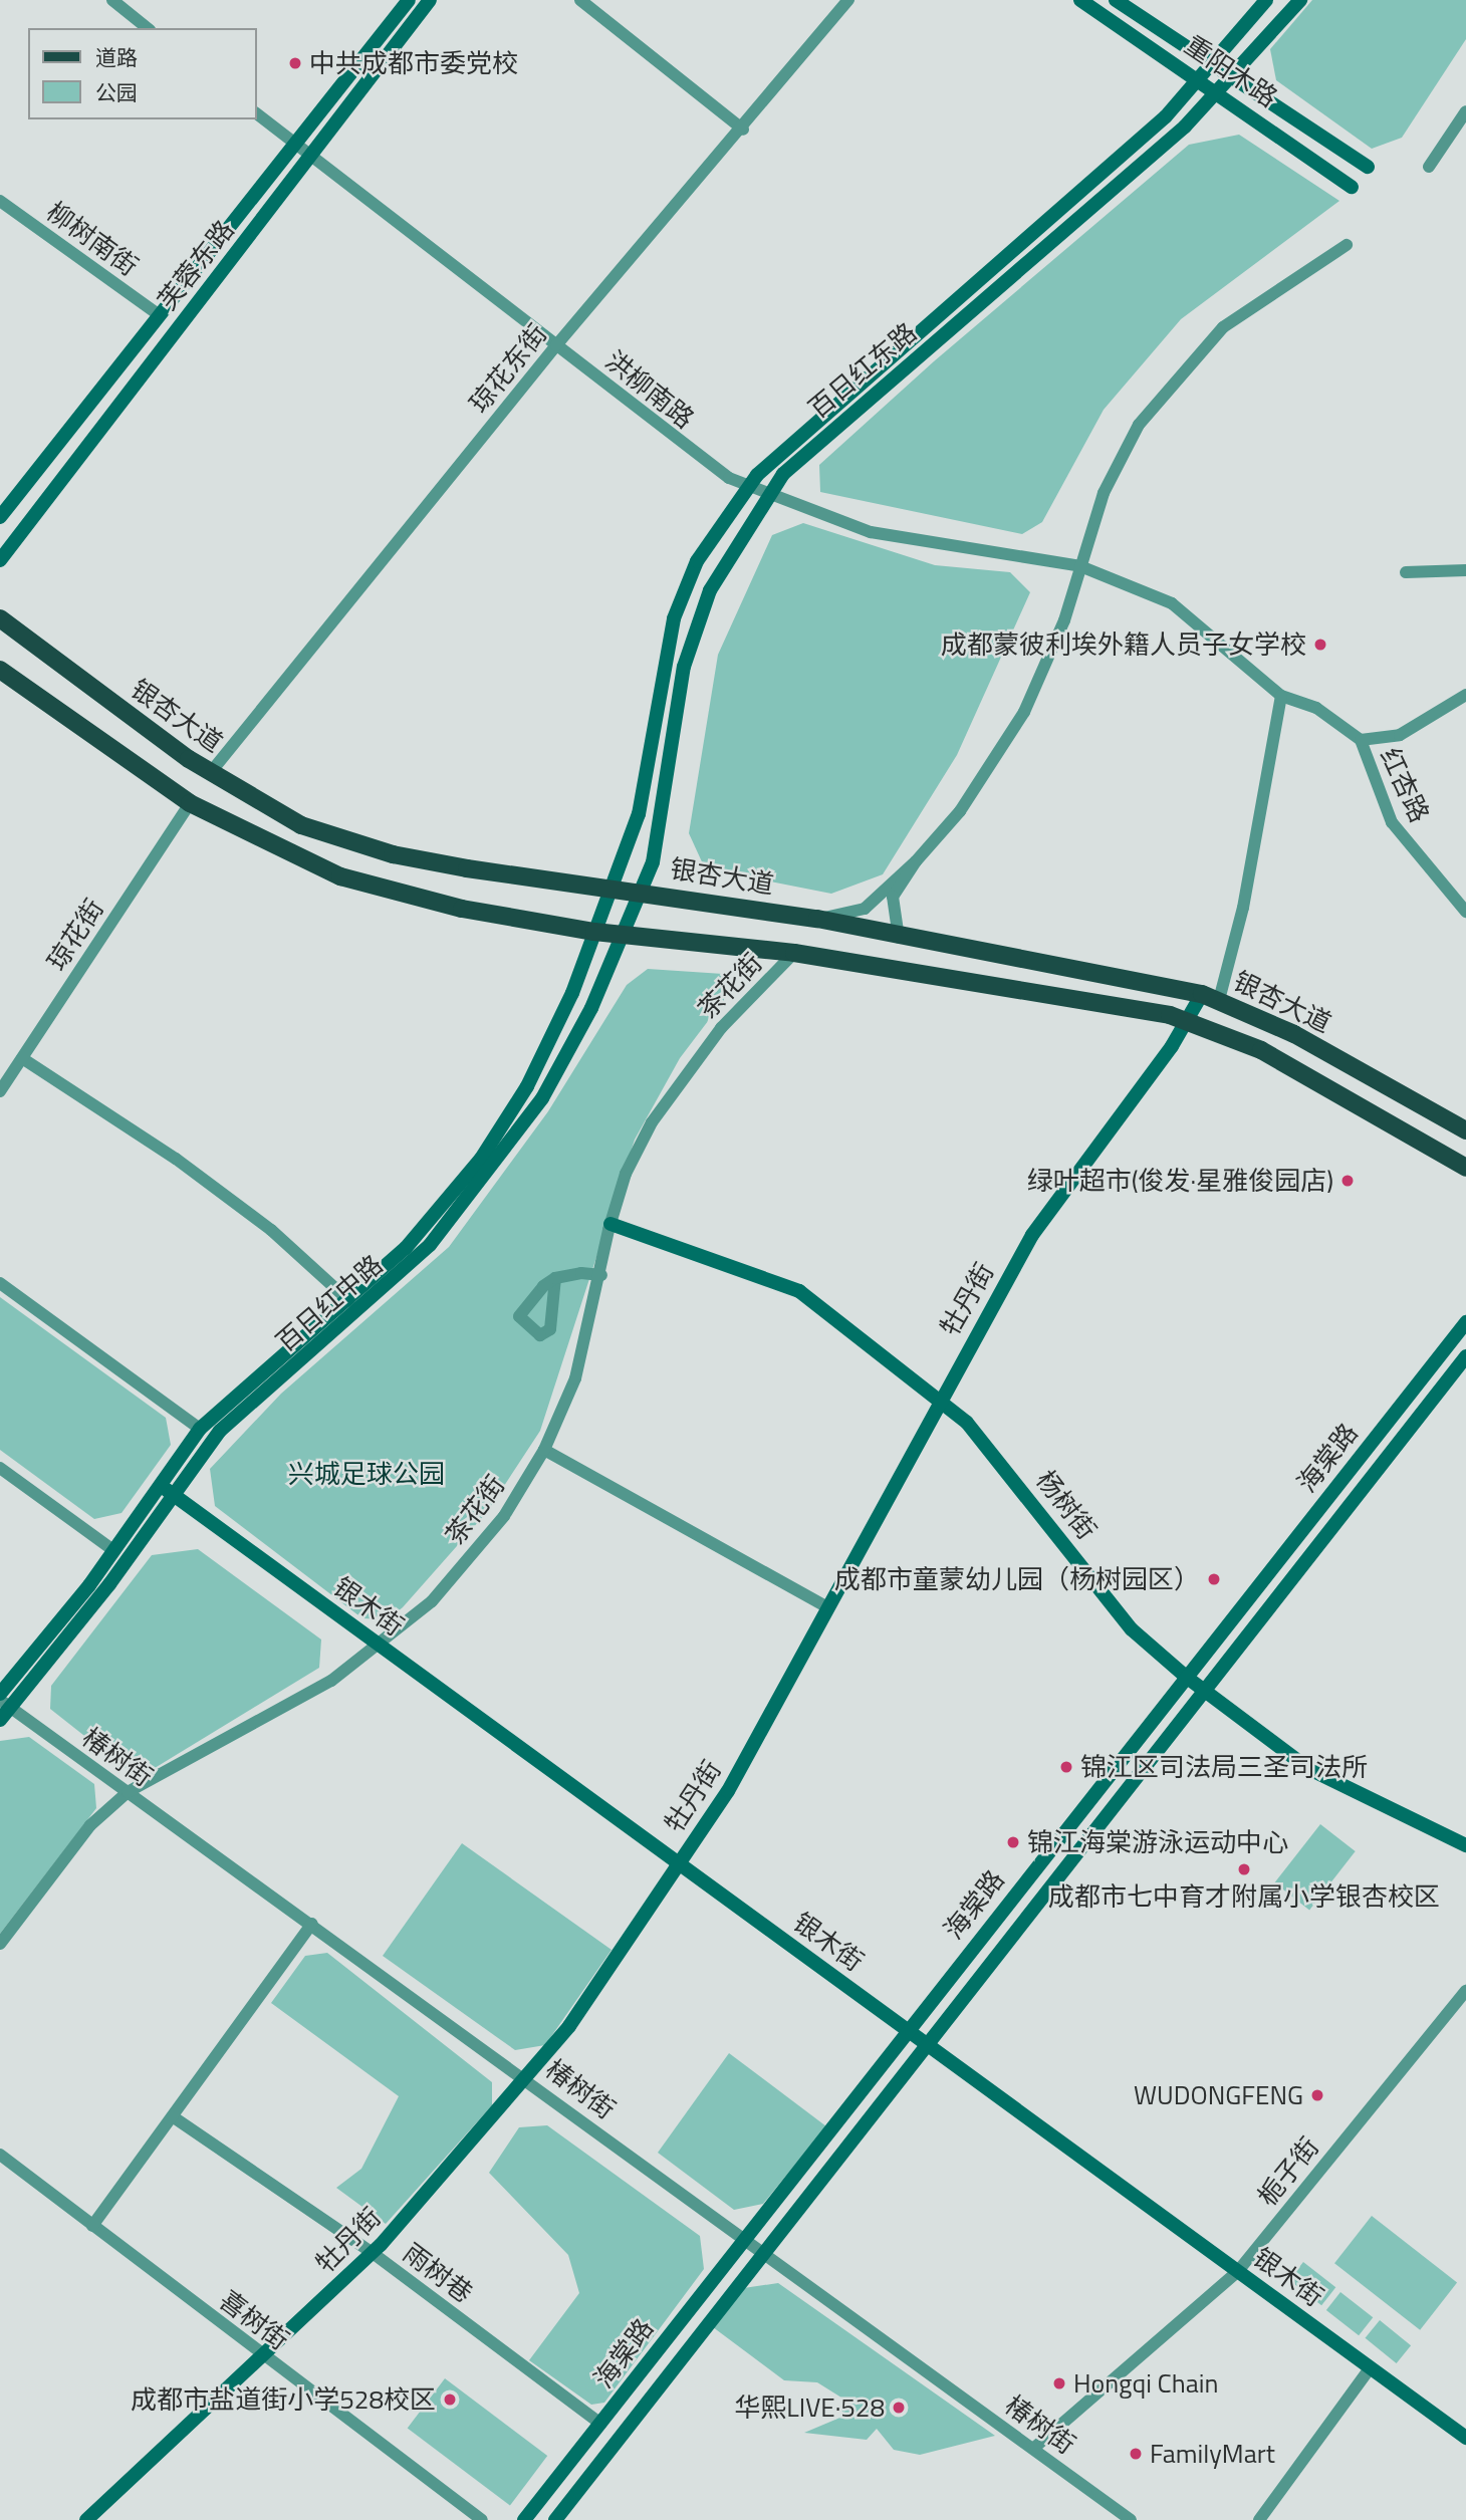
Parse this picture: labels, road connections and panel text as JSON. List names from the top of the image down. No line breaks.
{"streets":{"main road":["银杏大道"],"street":["重阳木路","柳树南街","芙蓉东路","琼花东街","百日红东路","洪柳南路","红杏路","琼花街","茶花街","牡丹街","百日红中路","海棠路","杨树街","银木街","椿树街","栀子街","雨树巷","喜树街"]},"crossings":[["重阳木路","百日红东路"],["柳树南街","芙蓉东路"],["芙蓉东路","洪柳南路"],["琼花东街","洪柳南路"],["琼花东街","银杏大道"],["百日红东路","洪柳南路"],["百日红东路","银杏大道"],["百日红东路","百日红中路"],["银杏大道","琼花街"],["银杏大道","茶花街"],["银杏大道","牡丹街"],["银杏大道","百日红中路"],["茶花街","杨树街"],["茶花街","银木街"],["茶花街","椿树街"],["牡丹街","杨树街"],["牡丹街","银木街"],["牡丹街","椿树街"],["牡丹街","雨树巷"],["牡丹街","喜树街"],["百日红中路","银木街"],["百日红中路","椿树街"],["海棠路","杨树街"],["海棠路","银木街"],["海棠路","椿树街"],["海棠路","雨树巷"],["银木街","栀子街"],["椿树街","栀子街"]],"parks":["兴城足球公园"],"places":["中共成都市委党校","成都蒙彼利埃外籍人员子女学校","绿叶超市(俊发·星雅俊园店)","成都市童蒙幼儿园（杨树园区）","锦江区司法局三圣司法所","锦江海棠游泳运动中心","成都市七中育才附属小学银杏校区","WUDONGFENG","Hongqi Chain","成都市盐道街小学528校区","华熙LIVE·528","FamilyMart"],"legend":["道路","公园"]}
